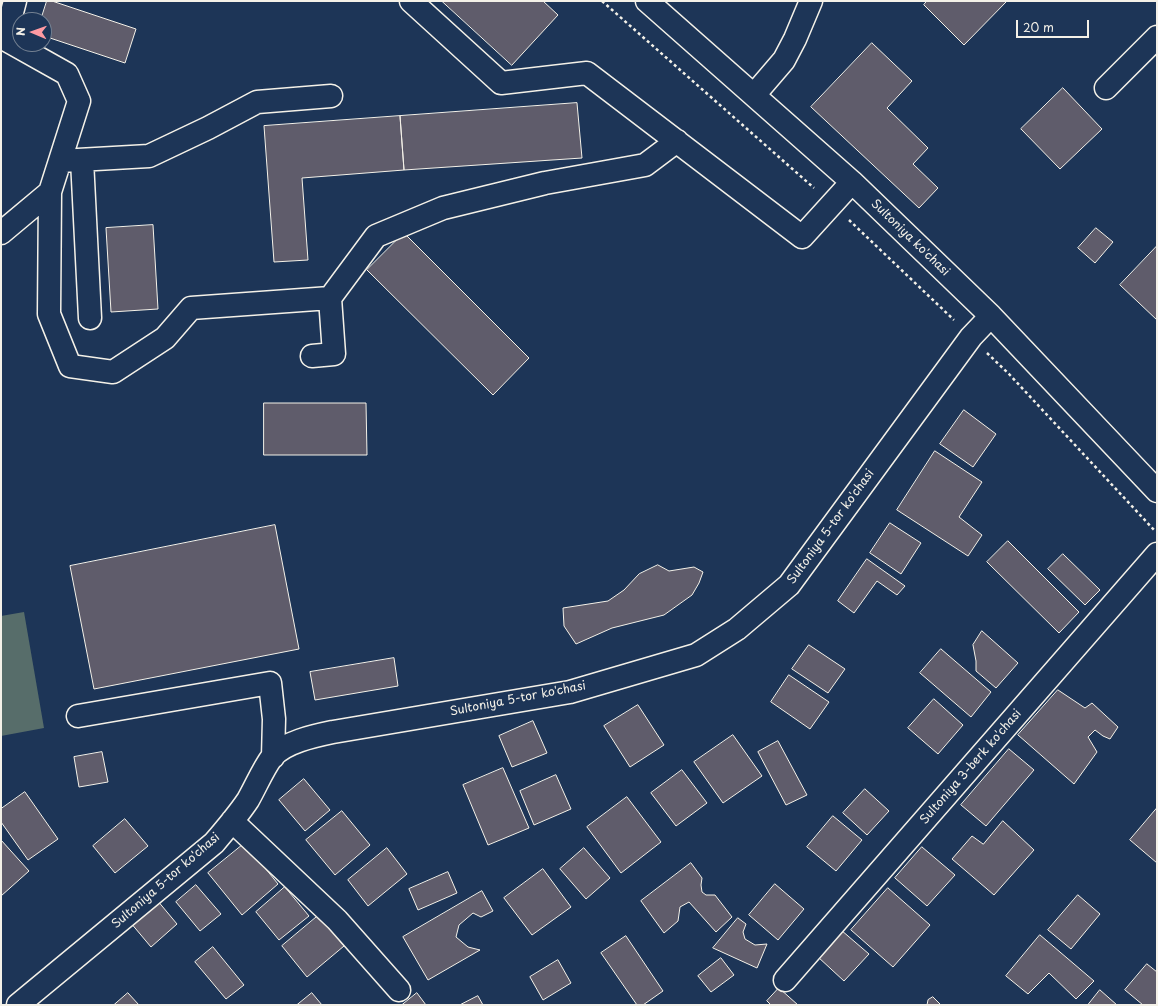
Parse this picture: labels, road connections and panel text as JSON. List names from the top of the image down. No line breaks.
{"streets":{"street":["Sultoniya ko'chasi","Sultoniya 5-tor ko'chasi","Sultoniya 3-berk ko'chasi"]},"crossings":[["Sultoniya ko'chasi","Sultoniya 5-tor ko'chasi"]],"scale_bar":"20 m","north":"left"}
